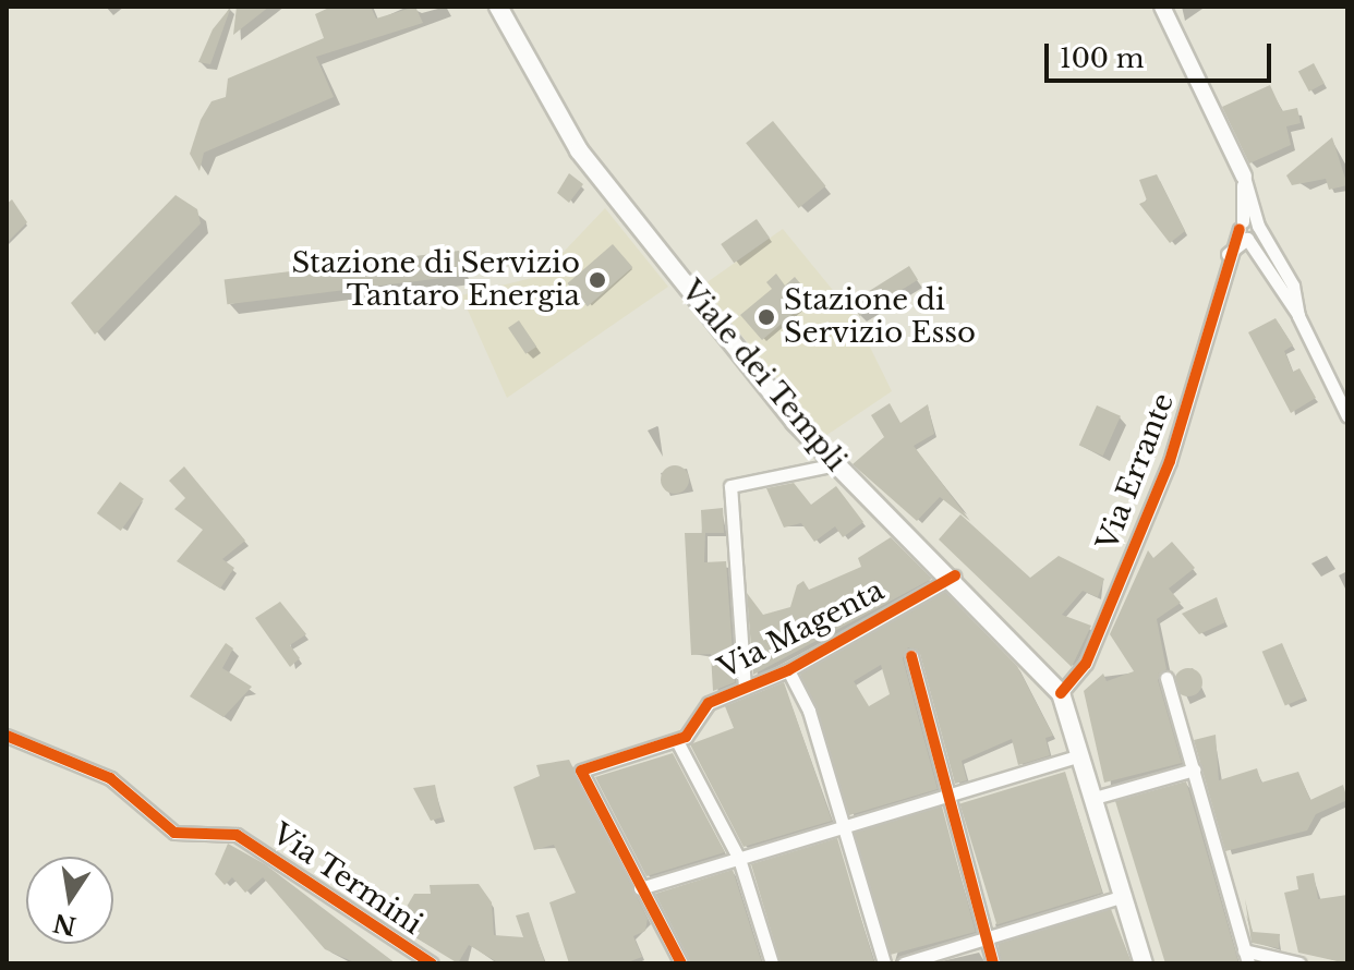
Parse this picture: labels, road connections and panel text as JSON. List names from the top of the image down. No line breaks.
{"streets":{"main road":["Viale dei Templi"],"street":["Via Errante","Via Magenta","Via Termini"]},"crossings":[["Viale dei Templi","Via Errante"],["Viale dei Templi","Via Magenta"]],"places":["Stazione di Servizio Tantaro Energia","Stazione di Servizio Esso"],"scale_bar":"100 m","north":"bottom"}
